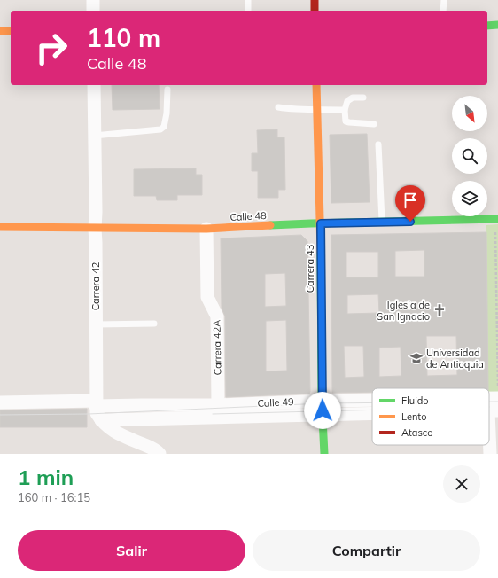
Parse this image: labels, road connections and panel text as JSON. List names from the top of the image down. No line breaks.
{"streets":{"street":["Calle 48","Carrera 43","Carrera 42","Carrera 42A","Calle 49"]},"crossings":[["Calle 48","Carrera 43"],["Calle 48","Carrera 42"],["Calle 48","Carrera 42A"],["Carrera 43","Calle 49"],["Carrera 42","Calle 49"],["Carrera 42A","Calle 49"]],"places":{"church":["Iglesia de San Ignacio"],"school or university":["Universidad de Antioquia"]},"legend":["Fluido","Lento","Atasco"],"north":"bottom right","page":{"turn":["110 m","Calle 48"],"heading":["1 min","160 m · 16:15"],"buttons":["Salir","Compartir"]}}
